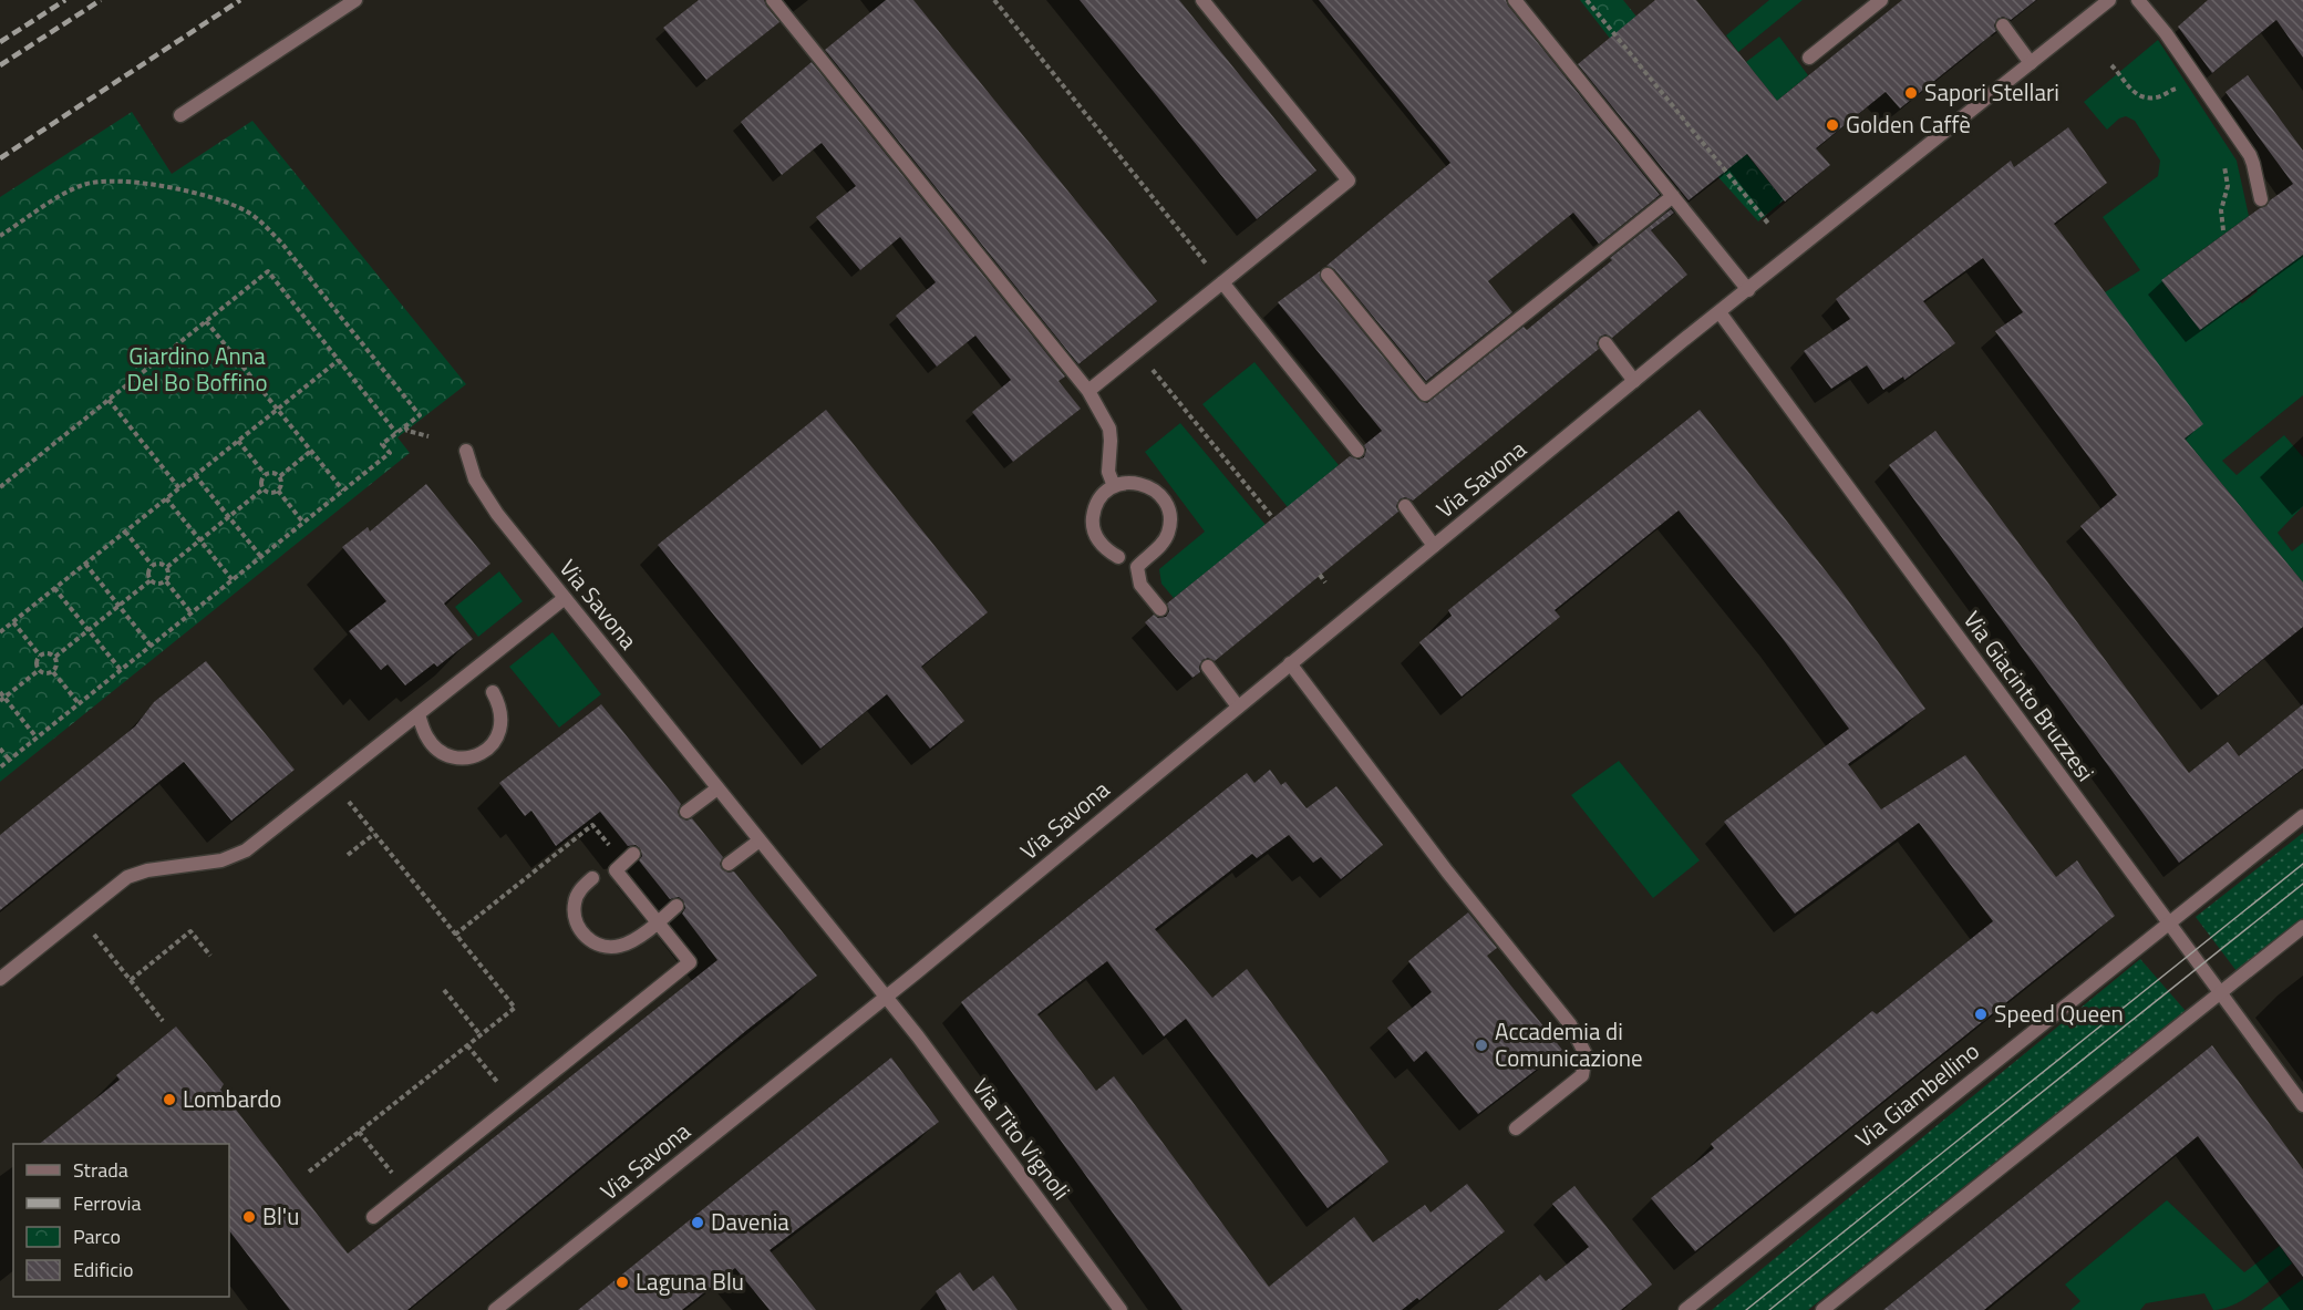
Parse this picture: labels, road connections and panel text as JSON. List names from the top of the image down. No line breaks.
{"streets":{"street":["Via Savona","Via Giacinto Bruzzesi","Via Giambellino","Via Tito Vignoli"]},"crossings":[["Via Savona","Via Giacinto Bruzzesi"],["Via Savona","Via Tito Vignoli"],["Via Giacinto Bruzzesi","Via Giambellino"]],"parks":["Giardino Anna Del Bo Boffino"],"places":["Sapori Stellari","Golden Caffè","Speed Queen","Accademia di Comunicazione","Lombardo","Bl'u","Davenia","Laguna Blu"],"legend":["Strada","Ferrovia","Parco","Edificio"]}
